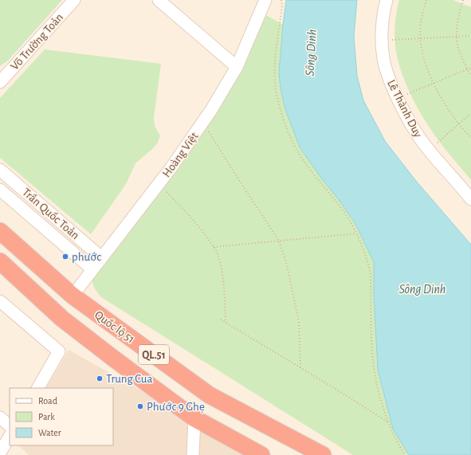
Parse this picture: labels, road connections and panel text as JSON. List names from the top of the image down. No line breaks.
{"streets":{"highway":["Quốc lộ 51","QL.51"],"street":["Võ Trường Toản","Lê Thành Duy","Hoàng Việt","Trần Quốc Toản"]},"crossings":[["Hoàng Việt","Trần Quốc Toản"],["Hoàng Việt","Quốc lộ 51"]],"water":["Sông Dinh"],"places":["phước","Trung Cua","Phước 9 Ghẹ"],"legend":["Road","Park","Water"]}
